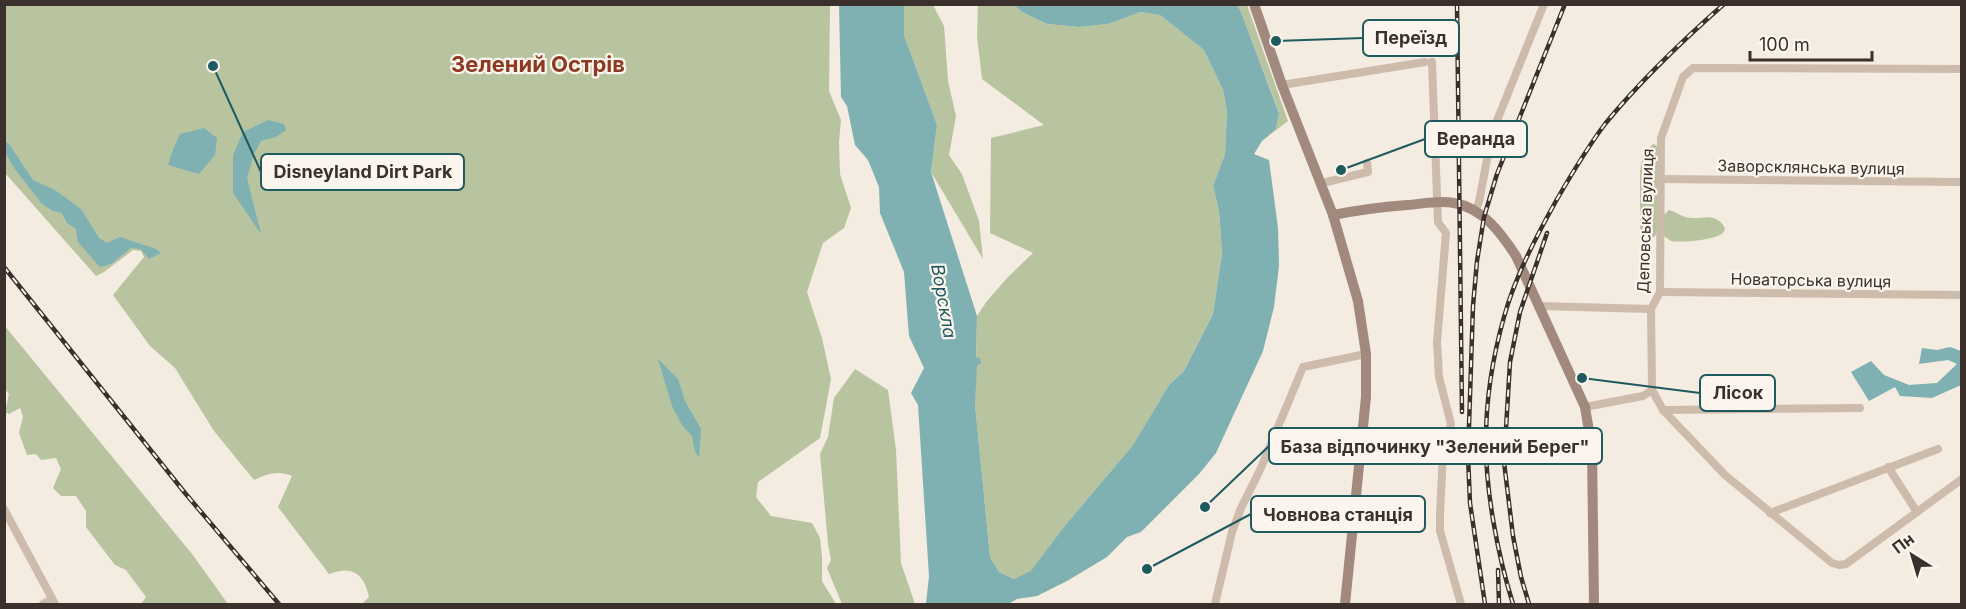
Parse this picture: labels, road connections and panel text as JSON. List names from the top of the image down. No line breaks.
{"streets":{"street":["Заворсклянська вулиця","Деповська вулиця","Новаторська вулиця"]},"crossings":[["Заворсклянська вулиця","Деповська вулиця"],["Деповська вулиця","Новаторська вулиця"]],"districts":["Зелений Острів"],"water":["Ворскла"],"places":["Переїзд","Disneyland Dirt Park","Веранда","Лісок","База відпочинку \"Зелений Берег\"","Човнова станція"],"scale_bar":"100 m","north":"top left"}
